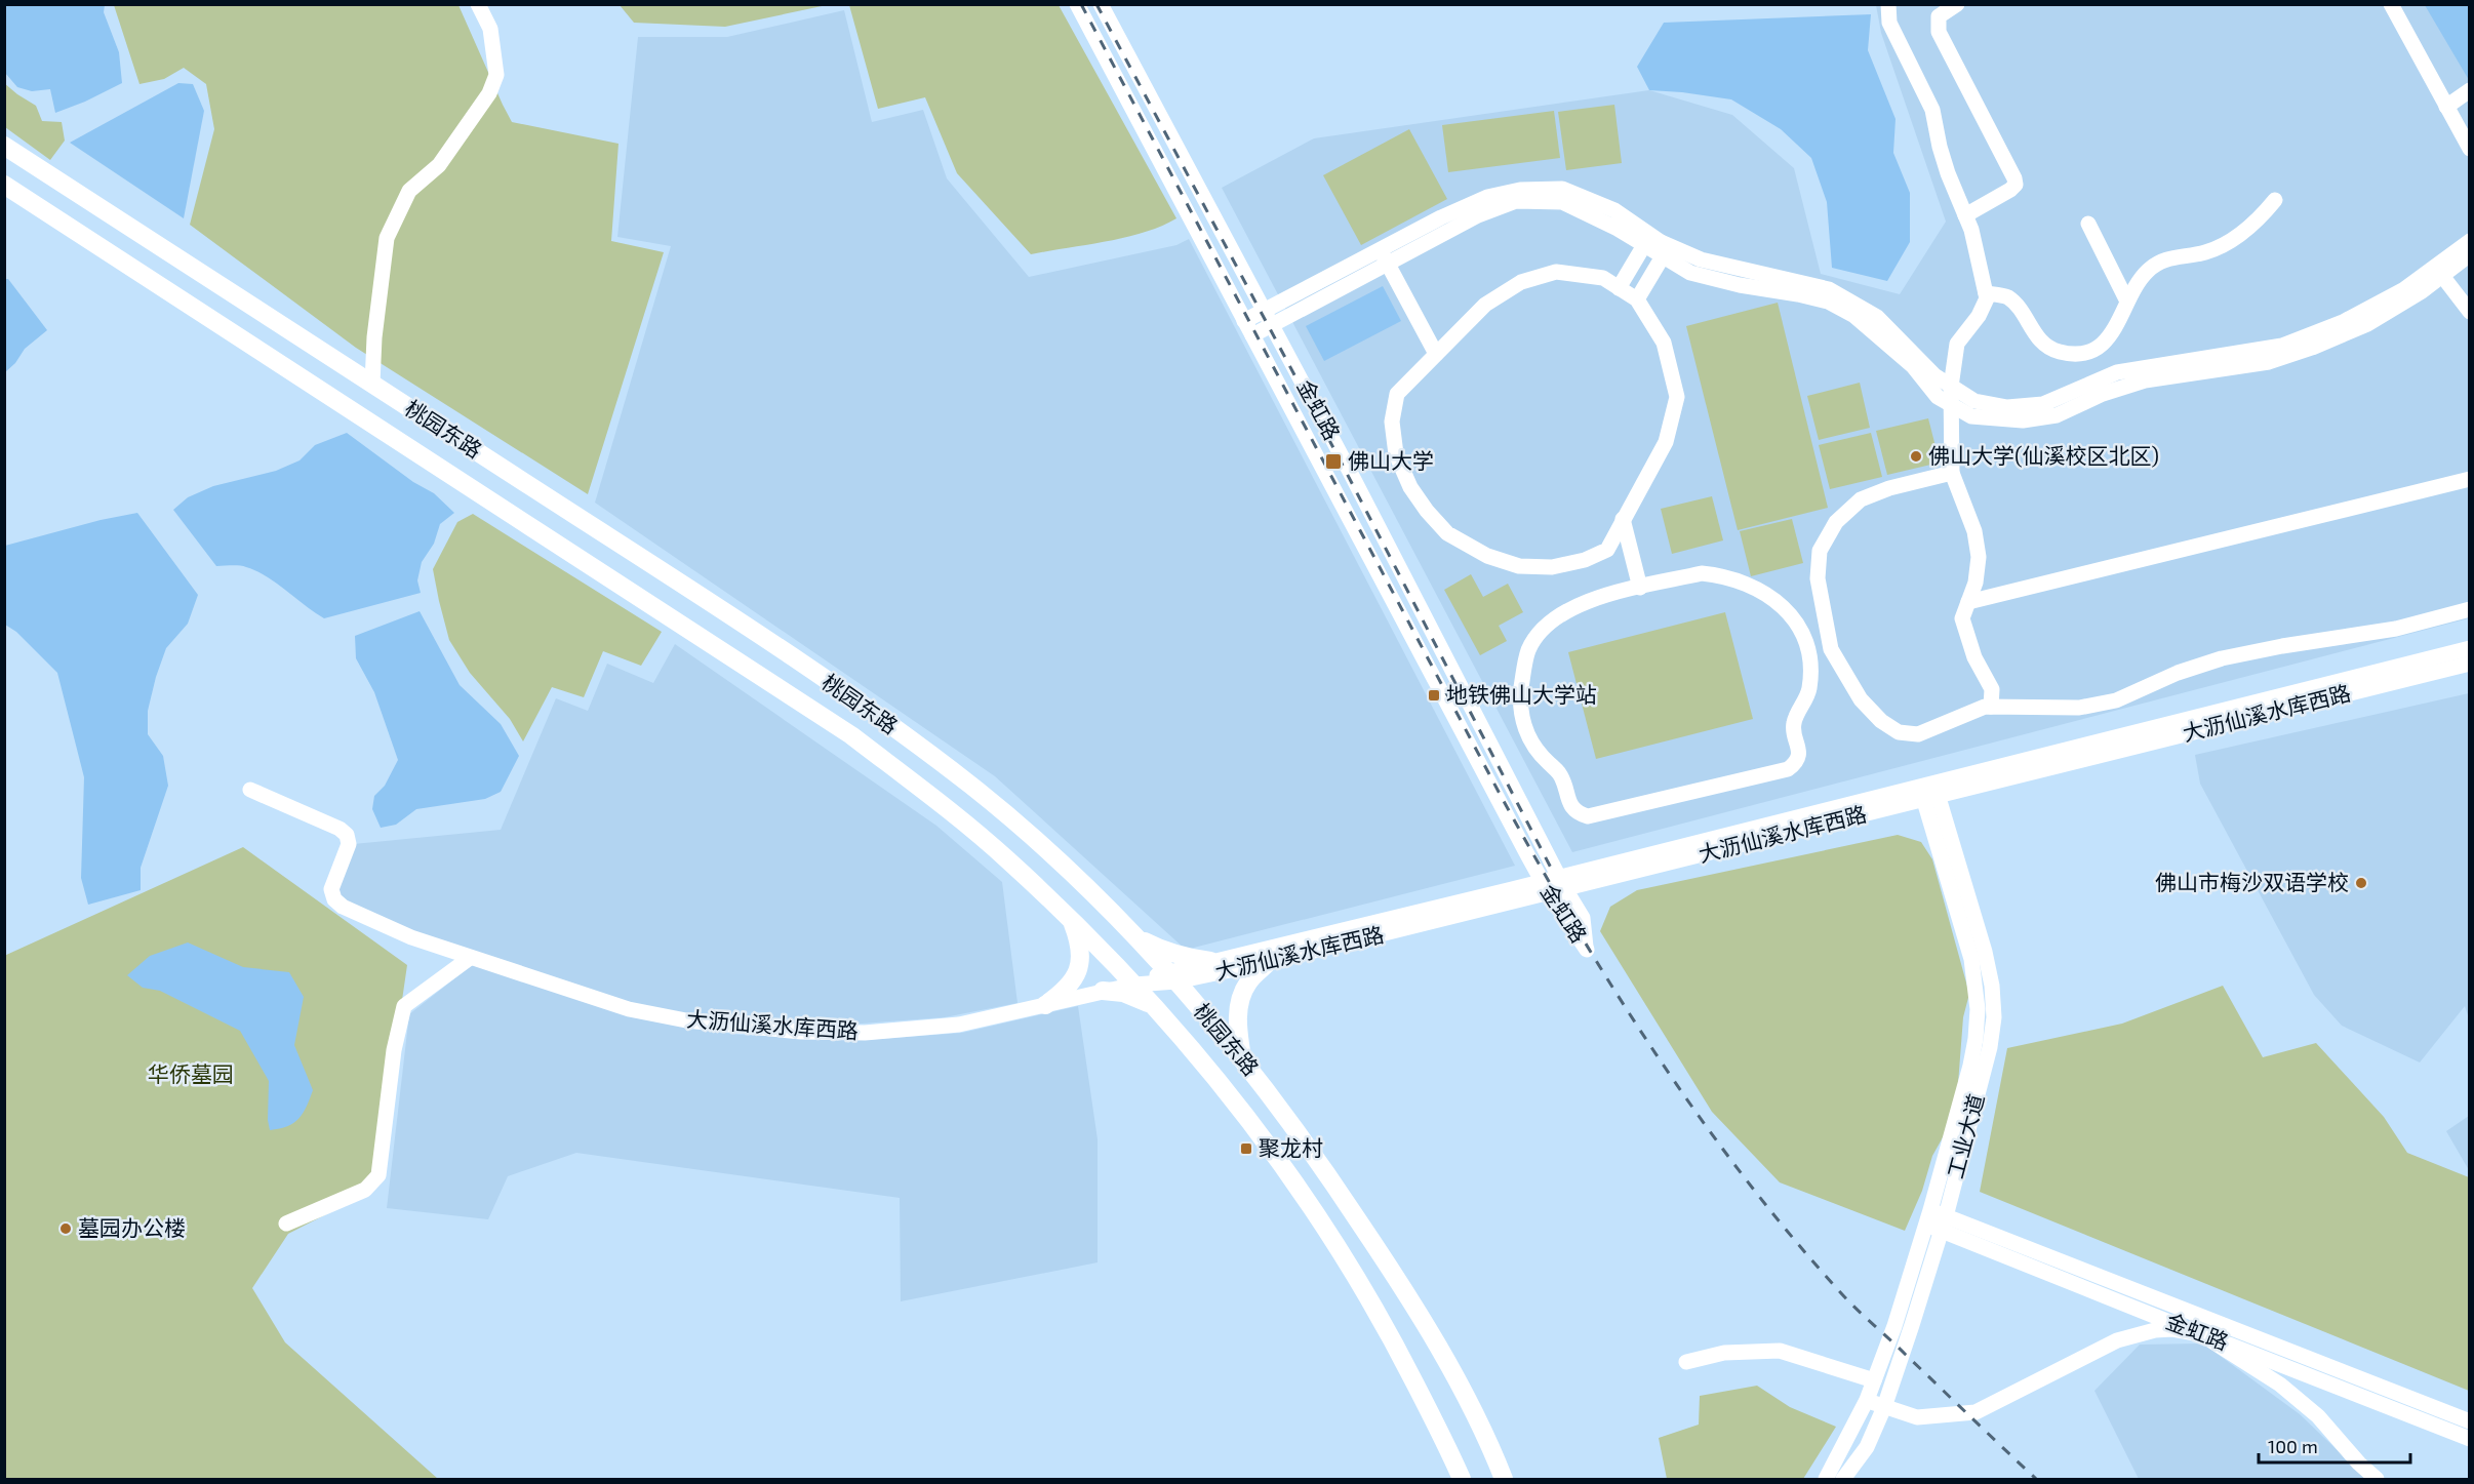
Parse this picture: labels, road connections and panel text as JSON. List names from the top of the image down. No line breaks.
{"streets":{"main road":["桃园东路"],"street":["金虹路","大沥仙溪水库西路","工业大道"]},"crossings":[["金虹路","大沥仙溪水库西路"],["金虹路","工业大道"],["桃园东路","大沥仙溪水库西路"],["大沥仙溪水库西路","工业大道"]],"parks":["华侨墓园"],"places":{"other":["佛山大学(仙溪校区北区)","佛山市梅沙双语学校","墓园办公楼"],"transit":["佛山大学","地铁佛山大学站","聚龙村"]},"scale_bar":"100 m"}
